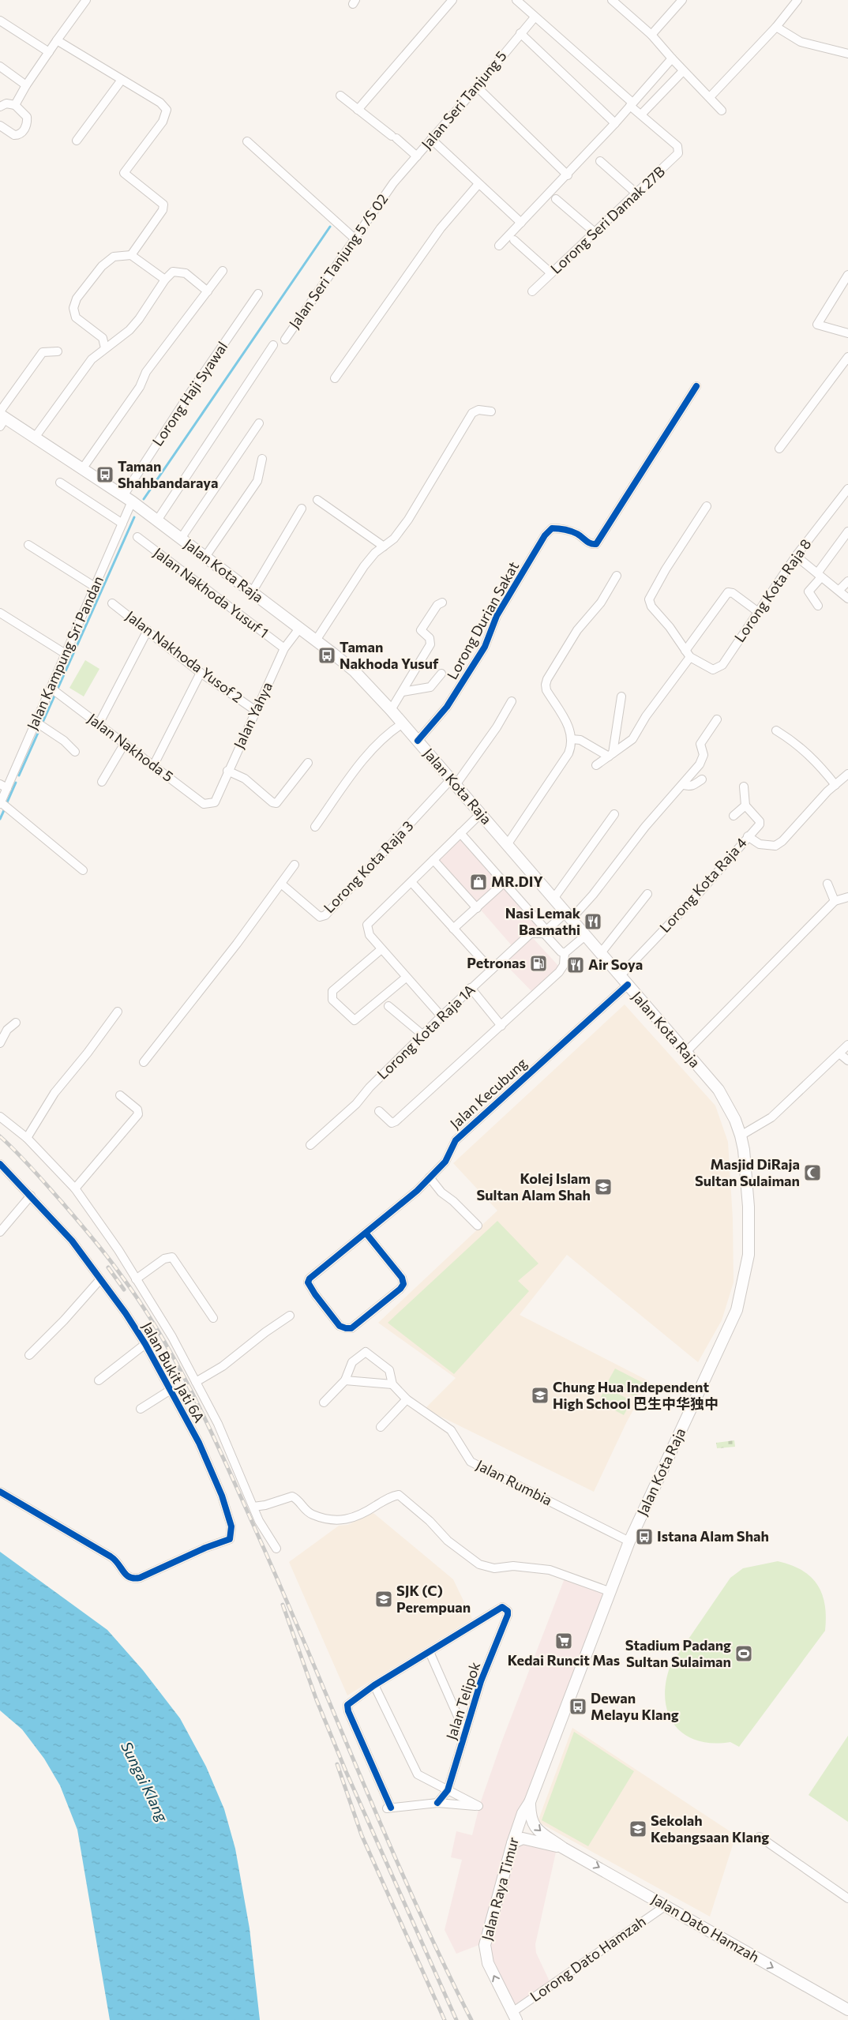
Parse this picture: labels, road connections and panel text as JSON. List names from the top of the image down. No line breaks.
{"streets":{"main road":["Jalan Kota Raja","Jalan Raya Timur","Jalan Dato Hamzah"],"street":["Jalan Seri Tanjung 5","Lorong Seri Damak 27B","Jalan Seri Tanjung 5 /S 02","Lorong Haji Syawal","Lorong Kota Raja 8","Jalan Nakhoda Yusuf 1","Lorong Durian Sakat","Jalan Kampung Sri Pandan","Jalan Nakhoda Yusof 2","Jalan Yahya","Jalan Nakhoda 5","Lorong Kota Raja 3","Lorong Kota Raja 4","Lorong Kota Raja 1A","Jalan Kecubung","Jalan Bukit Jati 6A","Jalan Rumbia","Jalan Telipok","Lorong Dato Hamzah"]},"crossings":[["Jalan Seri Tanjung 5","Jalan Seri Tanjung 5 /S 02"],["Lorong Haji Syawal","Jalan Kota Raja"],["Lorong Haji Syawal","Jalan Kampung Sri Pandan"],["Jalan Kota Raja","Lorong Durian Sakat"],["Jalan Kota Raja","Jalan Kampung Sri Pandan"],["Jalan Kota Raja","Jalan Yahya"],["Jalan Kota Raja","Lorong Kota Raja 3"],["Jalan Kota Raja","Lorong Kota Raja 4"],["Jalan Kota Raja","Lorong Kota Raja 1A"],["Jalan Kota Raja","Jalan Kecubung"],["Jalan Kota Raja","Jalan Rumbia"],["Jalan Kota Raja","Jalan Raya Timur"],["Jalan Nakhoda Yusuf 1","Jalan Yahya"],["Jalan Kampung Sri Pandan","Jalan Nakhoda 5"],["Jalan Nakhoda Yusof 2","Jalan Yahya"],["Jalan Yahya","Jalan Nakhoda 5"],["Jalan Raya Timur","Lorong Dato Hamzah"],["Jalan Dato Hamzah","Lorong Dato Hamzah"]],"one_way":["Jalan Raya Timur","Jalan Dato Hamzah"],"water":["Sungai Klang"],"places":{"bus stop":["Taman Shahbandaraya","Taman Nakhoda Yusuf","Istana Alam Shah","Dewan Melayu Klang"],"shop":["MR.DIY"],"restaurant":["Nasi Lemak Basmathi","Air Soya"],"fuel station":["Petronas"],"mosque":["Masjid DiRaja Sultan Sulaiman"],"school or university":["Kolej Islam Sultan Alam Shah","Chung Hua Independent High School 巴生中华独中","SJK (C) Perempuan","Sekolah Kebangsaan Klang"],"supermarket":["Kedai Runcit Mas"],"sports":["Stadium Padang Sultan Sulaiman"]}}
